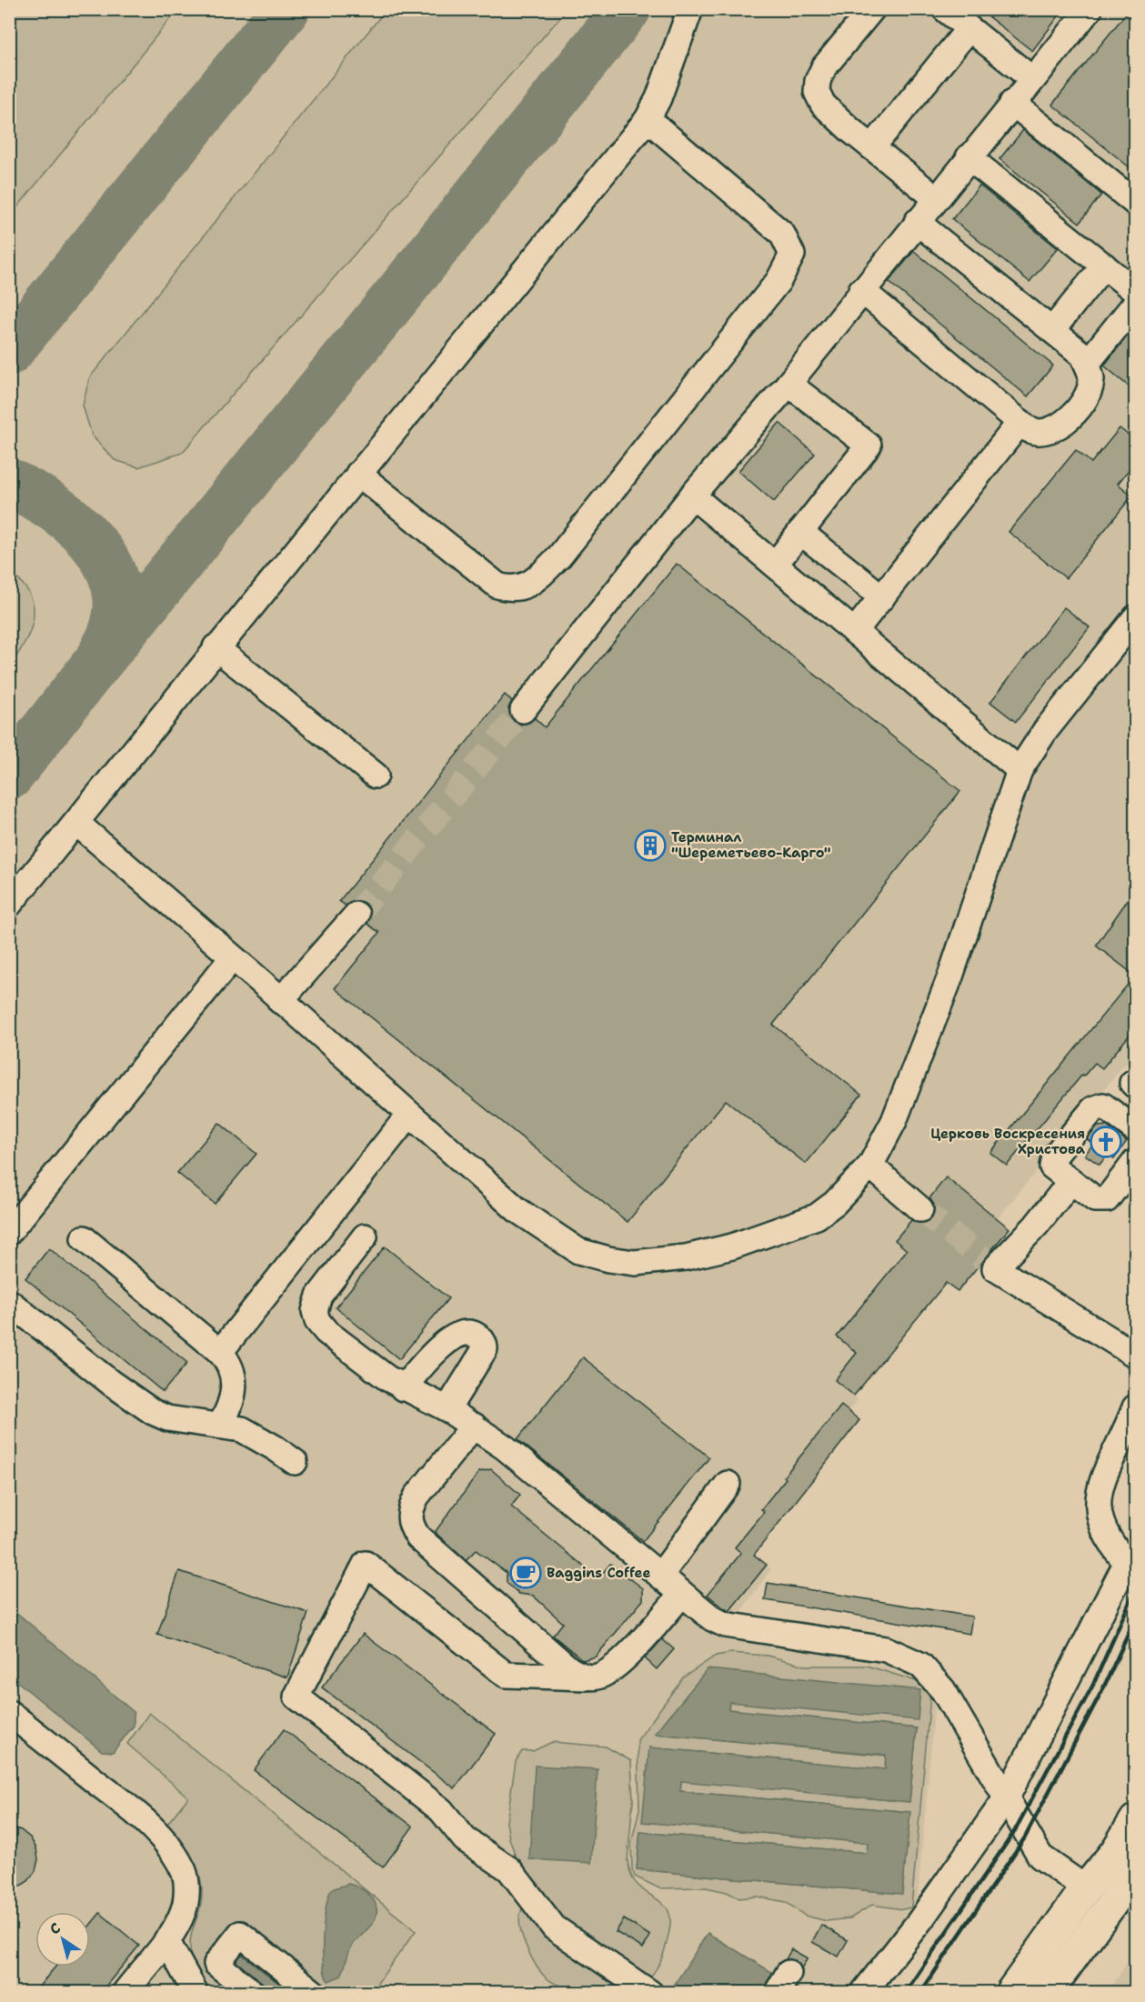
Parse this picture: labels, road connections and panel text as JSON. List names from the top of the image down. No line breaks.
{"places":{"building":["Терминал \"Шереметьево-Карго\""],"church":["Церковь Воскресения Христова"],"cafe":["Baggins Coffee"]},"north":"top left"}
